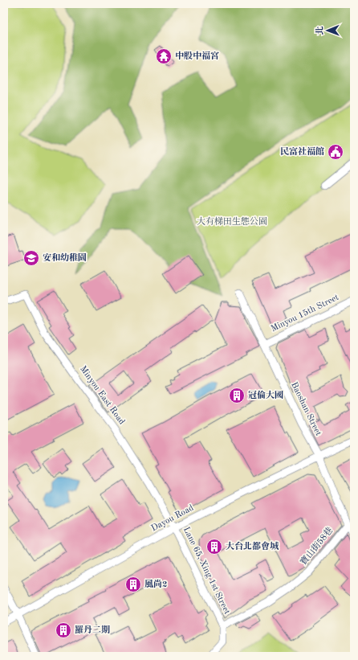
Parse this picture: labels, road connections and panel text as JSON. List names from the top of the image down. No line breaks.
{"streets":{"street":["Minyou 15th Street","Minyou East Road","Baoshan Street","Dayou Road","寶山街58巷","Lane 65, Xing 1st Street"]},"crossings":[["Minyou 15th Street","Baoshan Street"],["Minyou East Road","Dayou Road"],["Minyou East Road","Lane 65, Xing 1st Street"],["Baoshan Street","Dayou Road"],["Baoshan Street","寶山街58巷"],["Dayou Road","Lane 65, Xing 1st Street"],["寶山街58巷","Lane 65, Xing 1st Street"]],"parks":["大有梯田生態公園"],"places":{"temple":["中股中福宮"],"public building":["民富社福館"],"school or university":["安和幼稚園"],"building":["冠倫大國","大台北都會城","風尚2","羅丹二期"]},"north":"left"}
